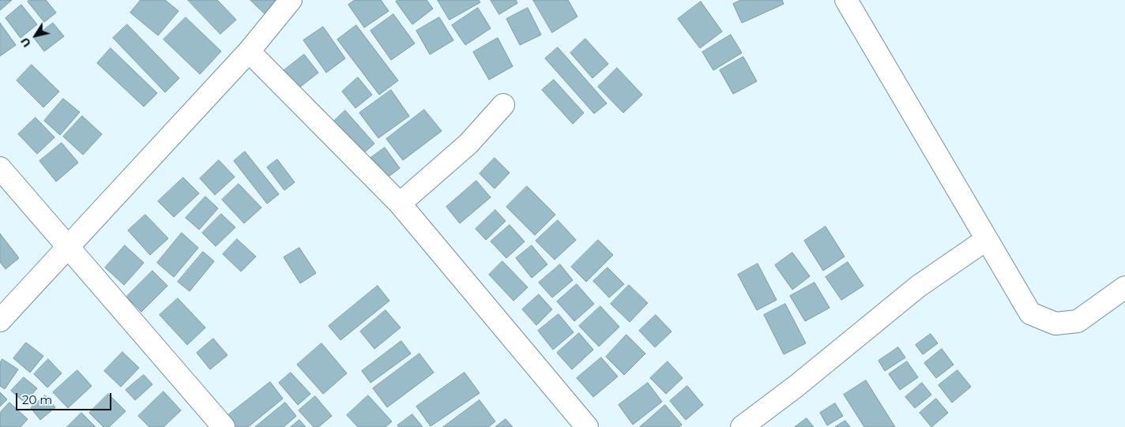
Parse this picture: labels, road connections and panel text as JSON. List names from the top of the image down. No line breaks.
{"scale_bar":"20 m","north":"bottom left"}
